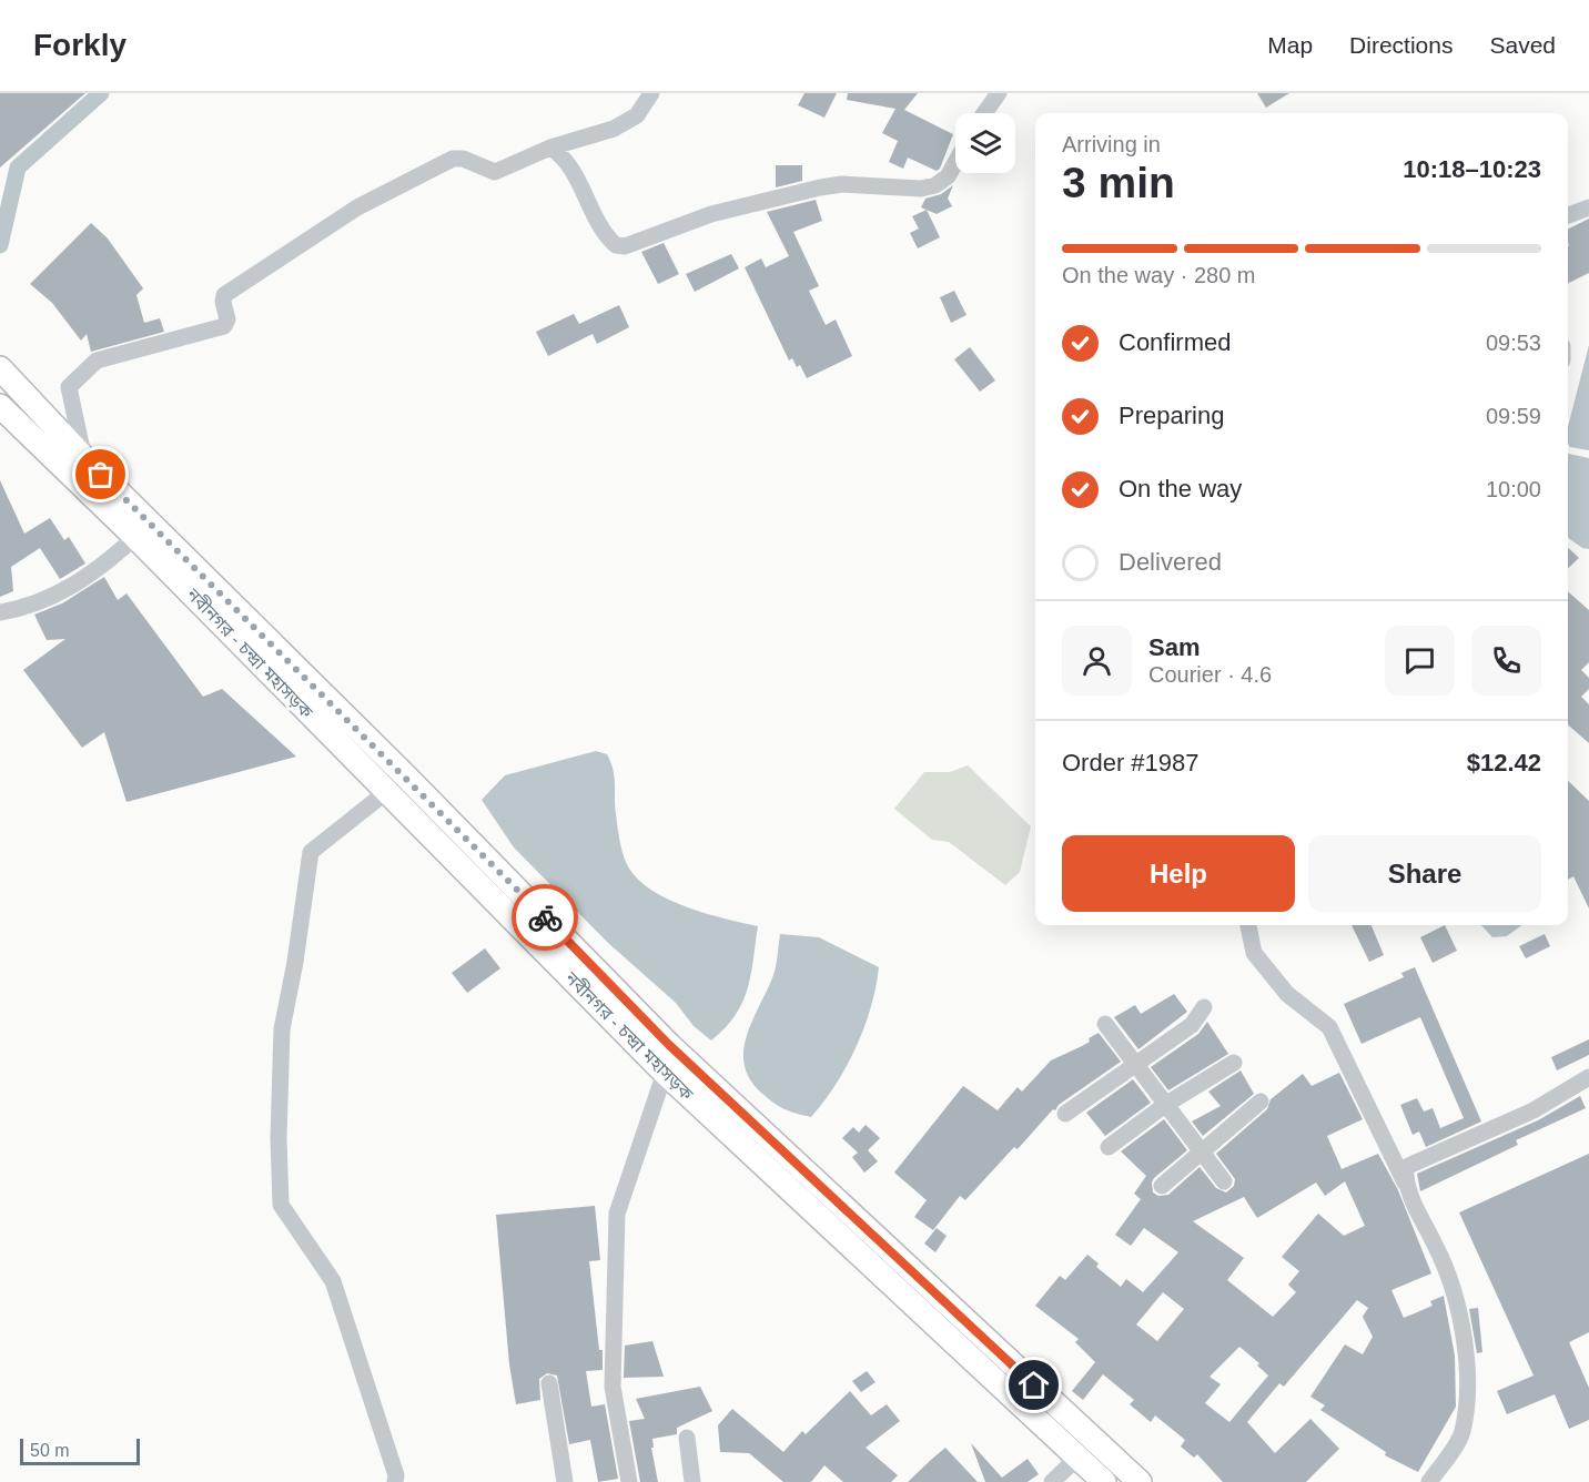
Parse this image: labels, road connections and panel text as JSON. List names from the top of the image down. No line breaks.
{"streets":{"highway":["নবীনগর - চন্দ্রা মহাসড়ক"]},"scale_bar":"50 m","page":{"header":"Forkly","nav":["Map","Directions","Saved"],"heading":["3 min","Arriving in","10:18–10:23"],"panel":["Sam","Courier · 4.6","Order #1987","$12.42"],"bar":"On the way · 280 m","list":[["Confirmed","09:53"],["Preparing","09:59"],["On the way","10:00"],"Delivered"],"buttons":["Help","Share"],"scale":"50 m"}}
